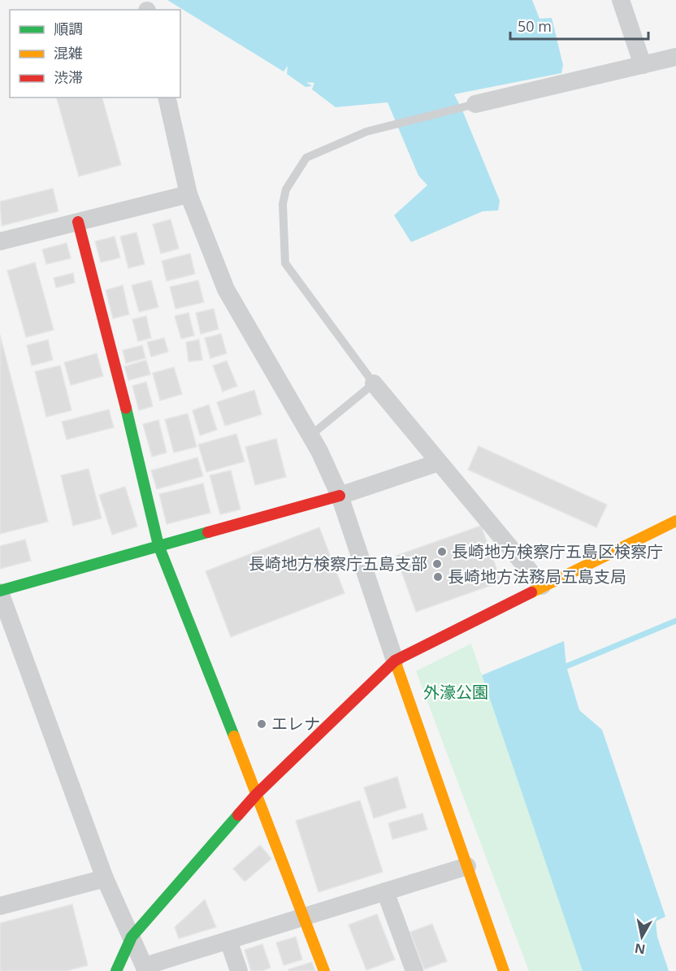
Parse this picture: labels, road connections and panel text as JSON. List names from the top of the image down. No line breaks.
{"parks":["外濠公園"],"places":["長崎地方検察庁五島区検察庁","長崎地方検察庁五島支部","長崎地方法務局五島支局","エレナ"],"legend":["順調","混雑","渋滞"],"scale_bar":"50 m","north":"bottom"}
